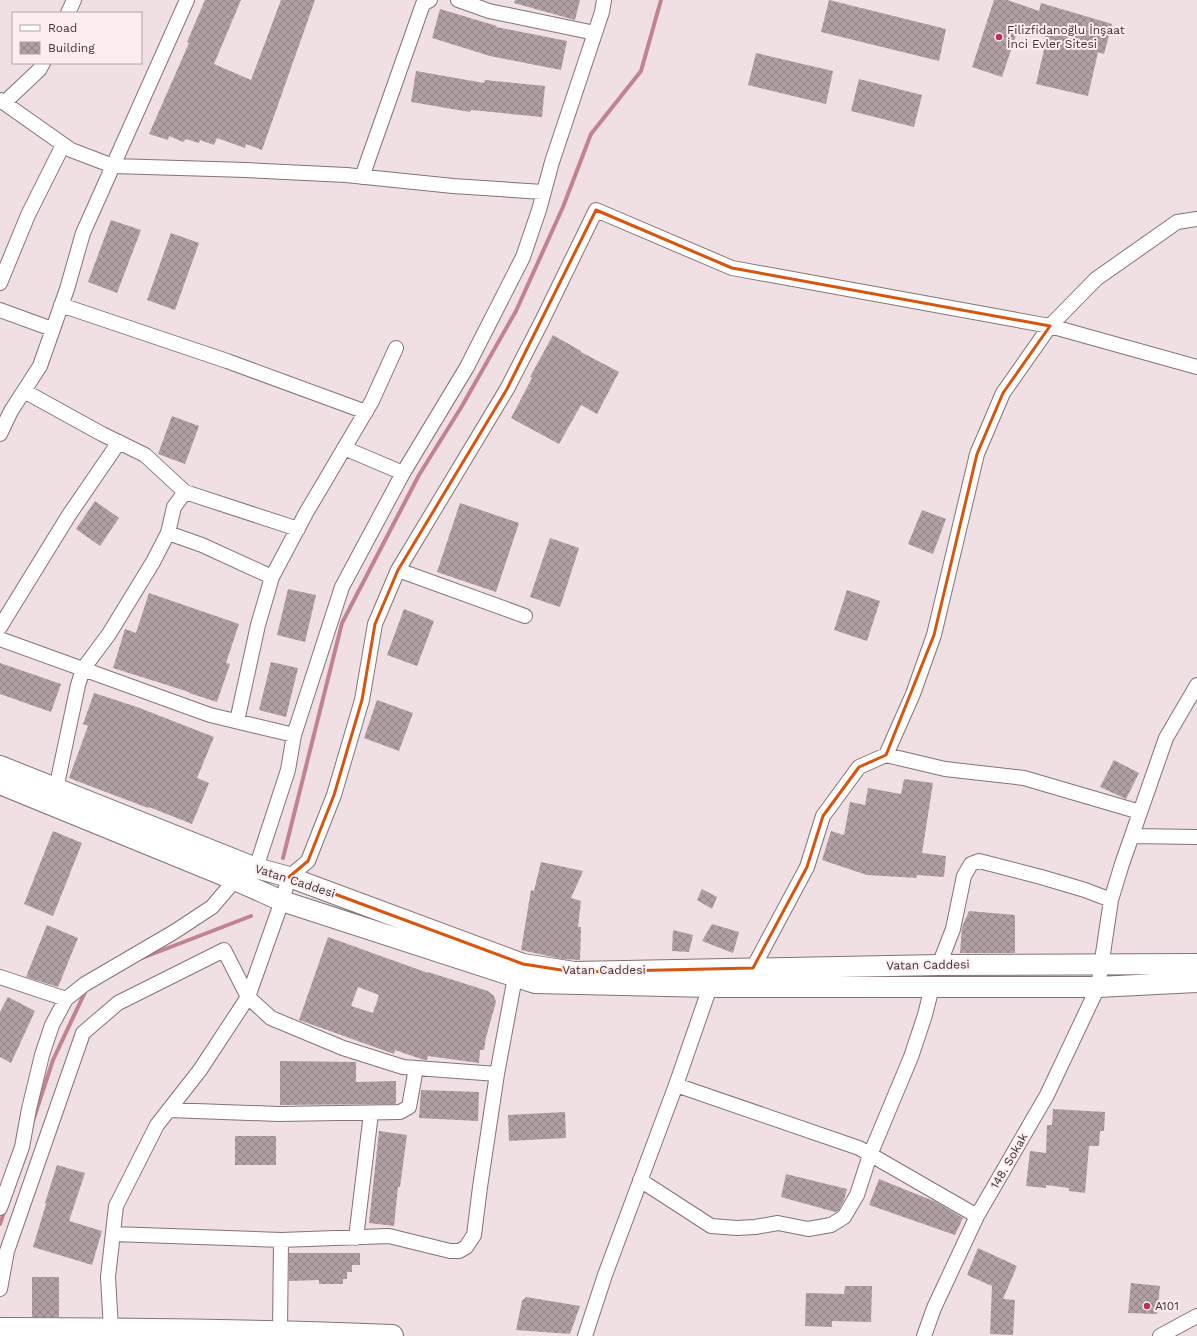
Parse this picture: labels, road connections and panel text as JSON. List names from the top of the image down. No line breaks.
{"streets":{"main road":["Vatan Caddesi"],"street":["148. Sokak"]},"crossings":[["Vatan Caddesi","148. Sokak"]],"places":["Filizfidanoğlu İnşaat İnci Evler Sitesi","A101"],"legend":["Road","Building"]}
